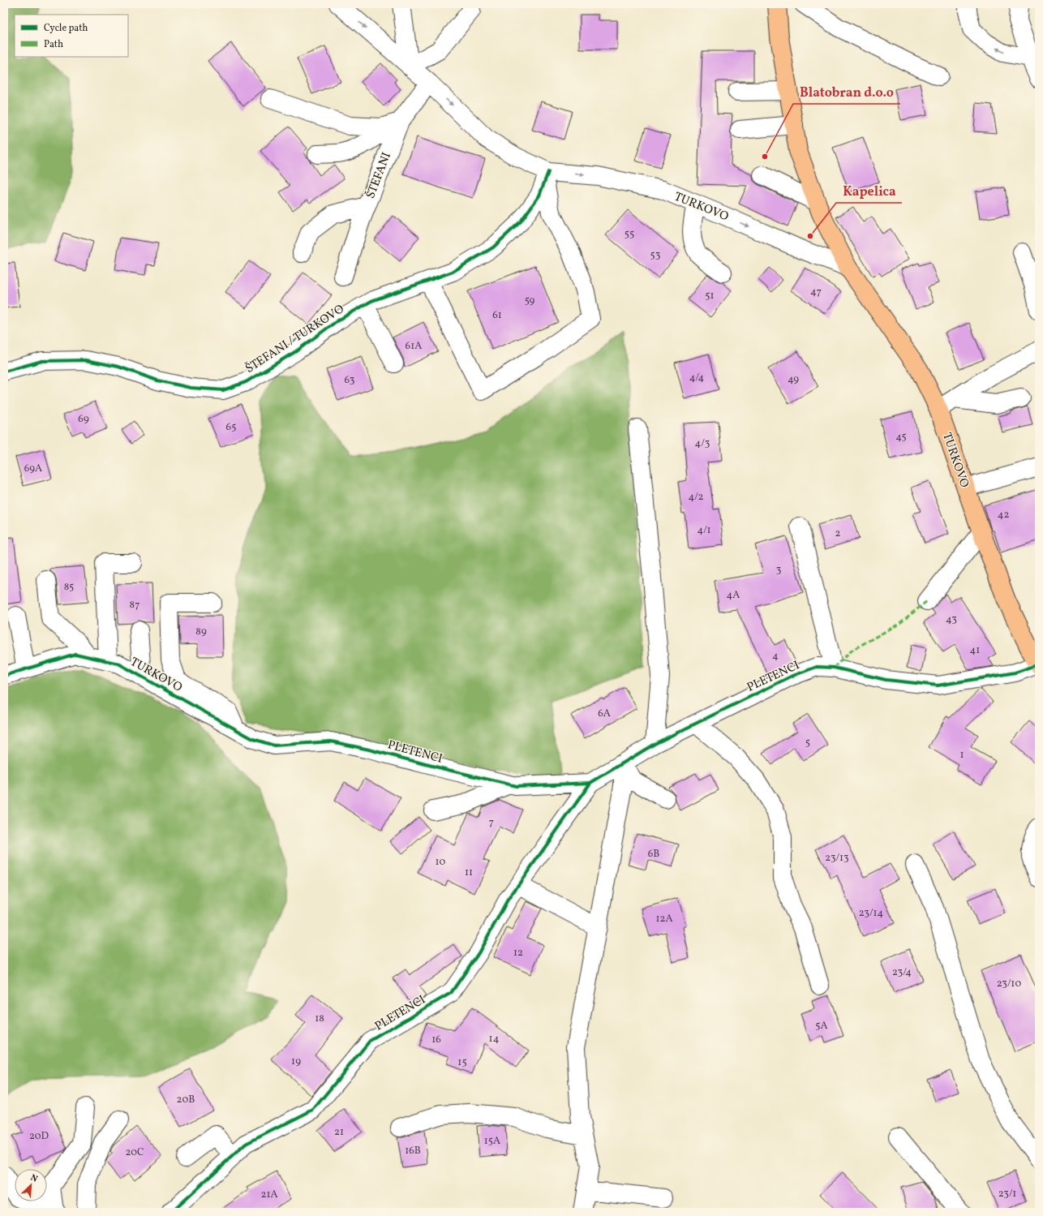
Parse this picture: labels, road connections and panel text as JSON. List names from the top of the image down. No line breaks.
{"streets":{"main road":["TURKOVO"],"street":["ŠTEFANI","ŠTEFANI / TURKOVO","PLETENCI"]},"crossings":[["TURKOVO","ŠTEFANI / TURKOVO"],["TURKOVO","PLETENCI"]],"places":["Blatobran d.o.o","Kapelica"],"house_numbers":["55","53","47","51","59","61","61A","4/4","49","63","69","65","45","4/3","69A","4/2","42","4/1","2","3","85","4A","87","43","89","41","4","6A","5","1","7","6B","23/13","10","11","23/14","12A","12","23/4","23/10","18","5A","14","16","19","15","20B","21","20D","15A","16B","20C","23/1","21A"],"legend":["Cycle path","Path"],"north":"top right"}
